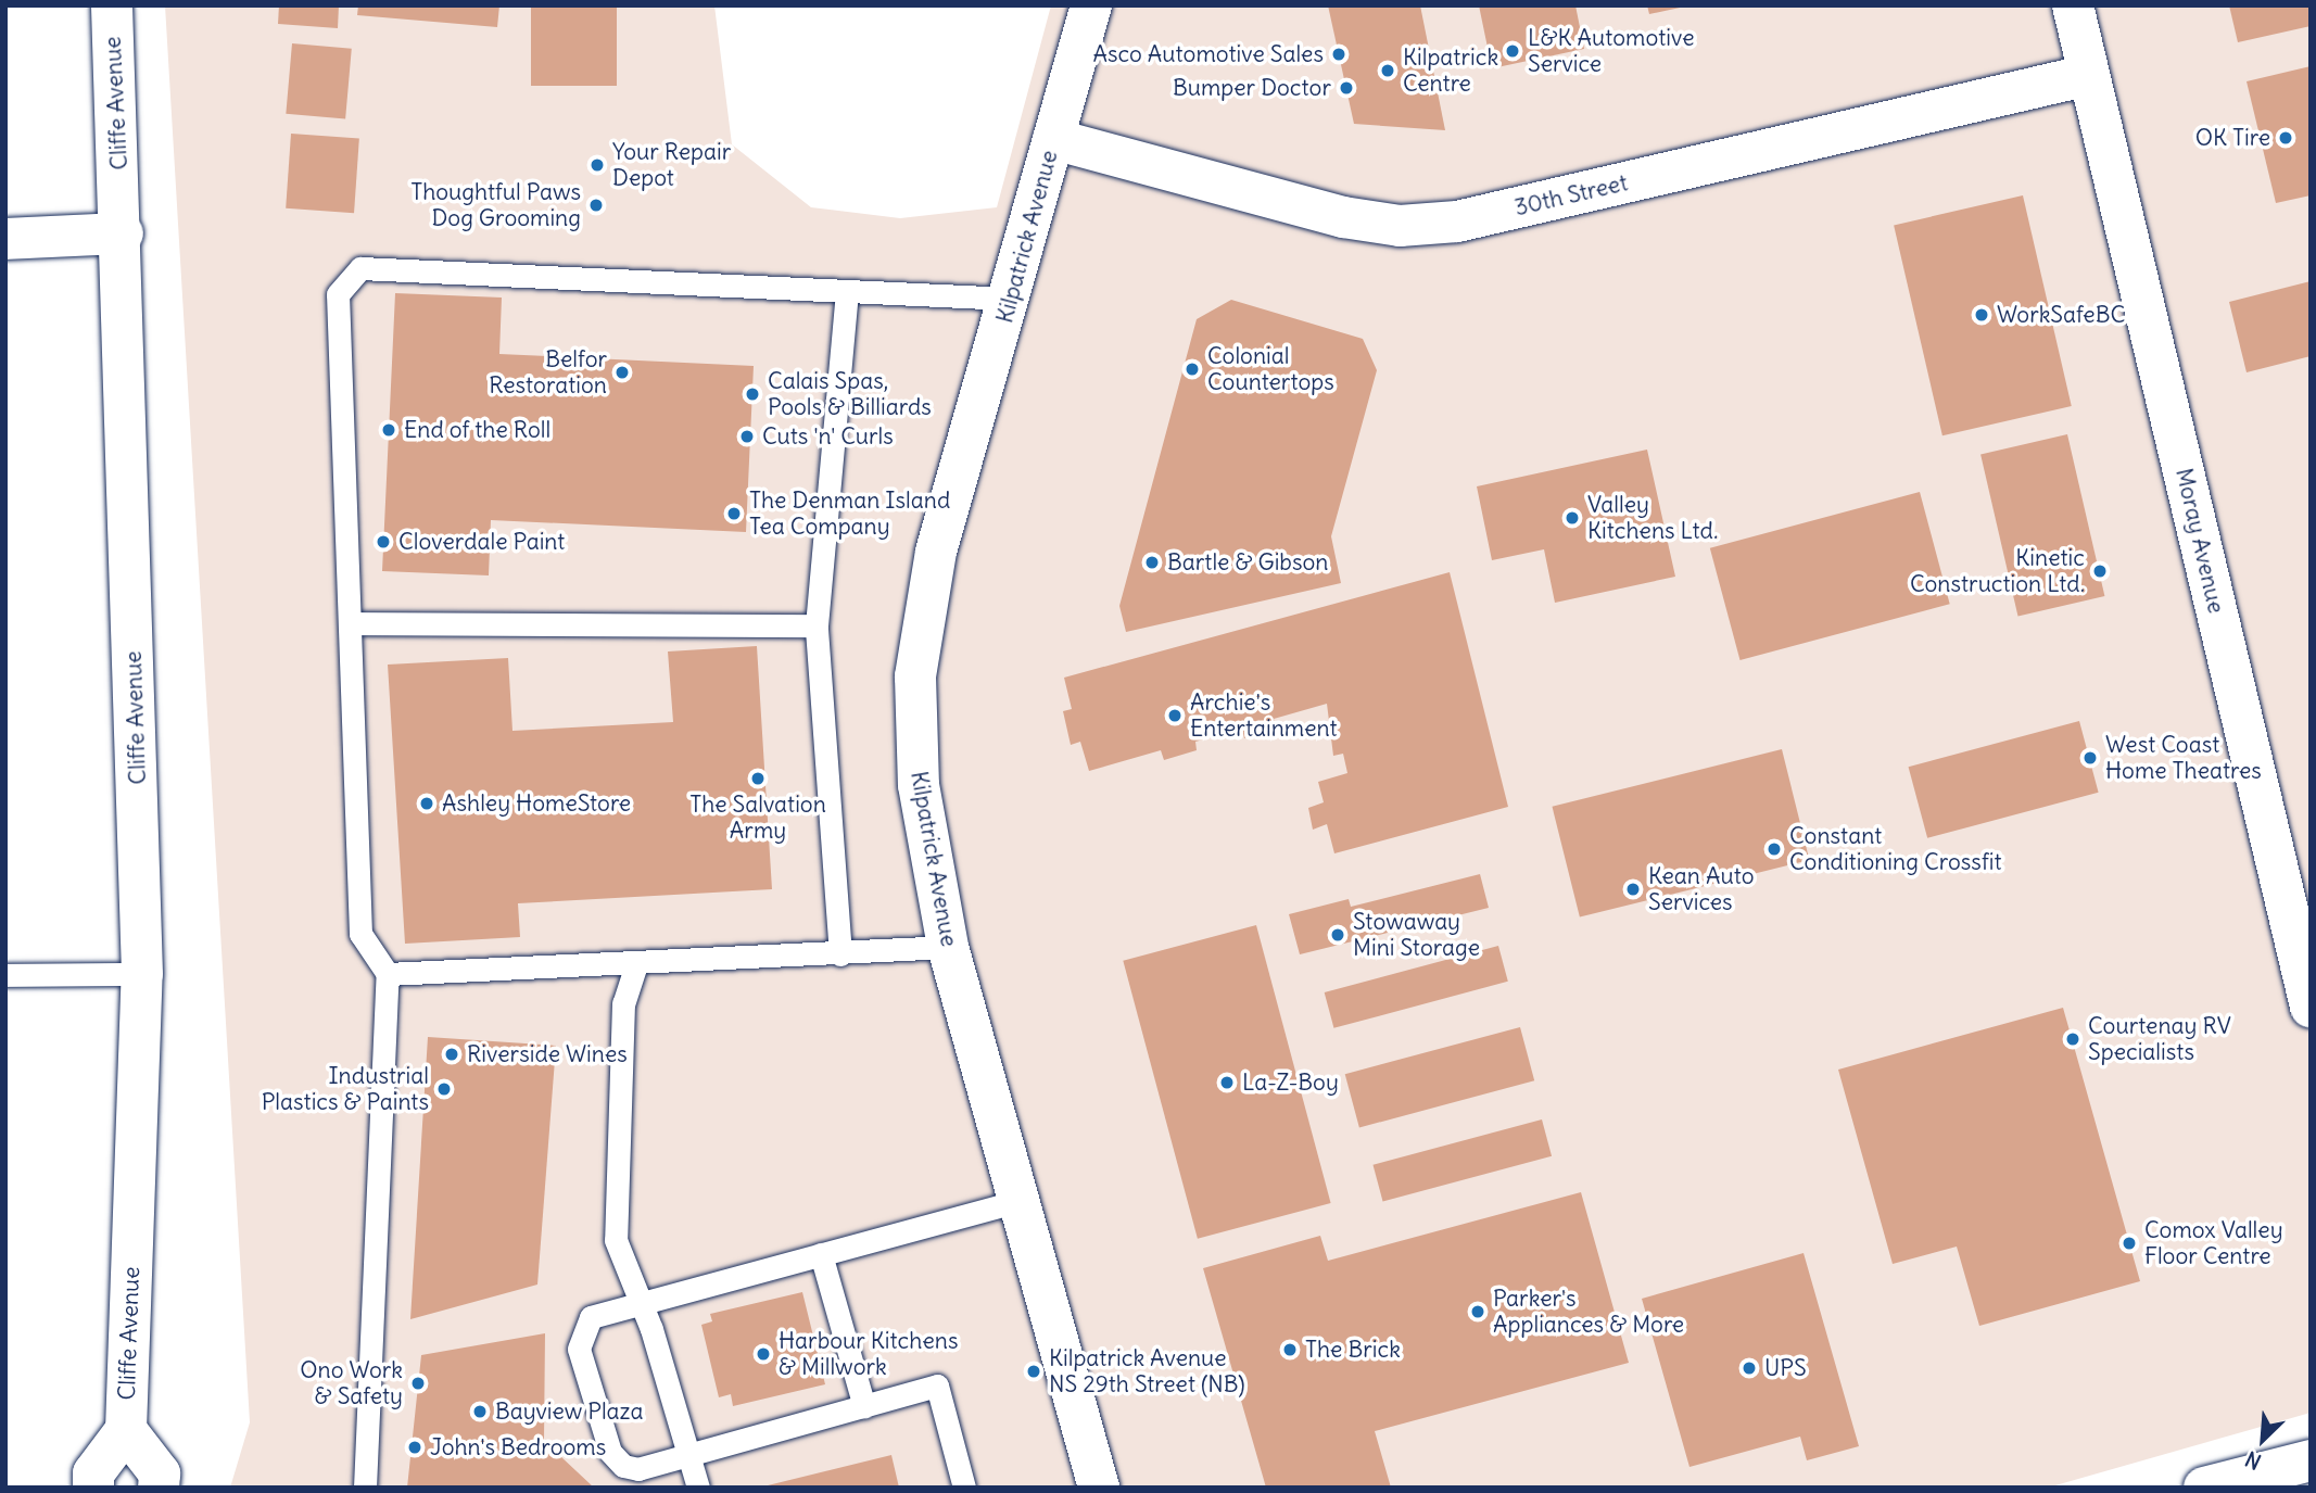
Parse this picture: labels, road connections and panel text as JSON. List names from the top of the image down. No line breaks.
{"streets":{"street":["Cliffe Avenue","30th Street","Kilpatrick Avenue","Moray Avenue"]},"crossings":[["30th Street","Kilpatrick Avenue"],["30th Street","Moray Avenue"]],"places":["L&K Automotive Service","Asco Automotive Sales","Kilpatrick Centre","Bumper Doctor","OK Tire","Your Repair Depot","Thoughtful Paws Dog Grooming","WorkSafeBC","Colonial Countertops","Belfor Restoration","Calais Spas, Pools & Billiards","End of the Roll","Cuts 'n' Curls","The Denman Island Tea Company","Valley Kitchens Ltd.","Cloverdale Paint","Bartle & Gibson","Kinetic Construction Ltd.","Archie's Entertainment","West Coast Home Theatres","The Salvation Army","Ashley HomeStore","Constant Conditioning Crossfit","Kean Auto Services","Stowaway Mini Storage","Courtenay RV Specialists","Riverside Wines","La-Z-Boy","Industrial Plastics & Paints","Comox Valley Floor Centre","Parker's Appliances & More","The Brick","Harbour Kitchens & Millwork","UPS","Kilpatrick Avenue NS 29th Street (NB)","Ono Work & Safety","Bayview Plaza","John's Bedrooms"],"north":"bottom left"}
